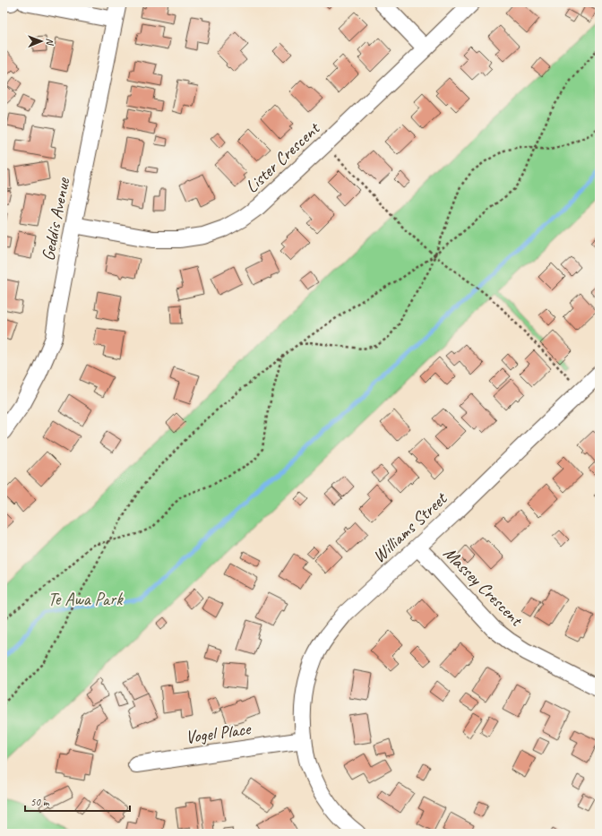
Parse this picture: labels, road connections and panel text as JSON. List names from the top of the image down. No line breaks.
{"streets":{"street":["Lister Crescent","Geddis Avenue","Williams Street","Massey Crescent","Vogel Place"]},"crossings":[["Lister Crescent","Geddis Avenue"],["Williams Street","Massey Crescent"],["Williams Street","Vogel Place"]],"parks":["Te Awa Park"],"scale_bar":"50 m","north":"right"}
